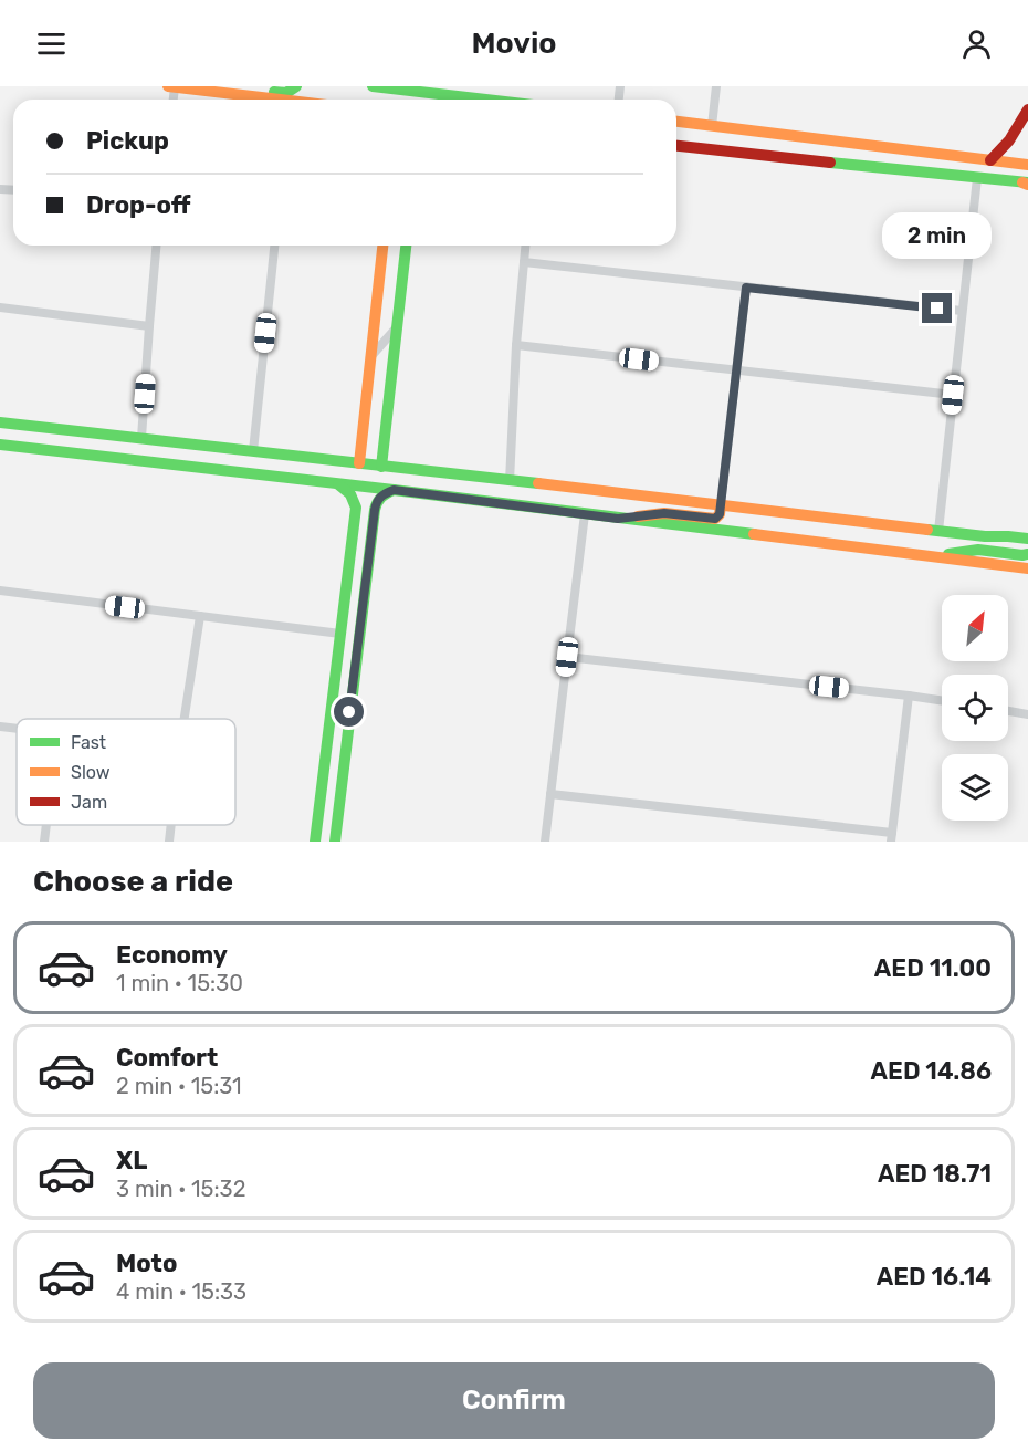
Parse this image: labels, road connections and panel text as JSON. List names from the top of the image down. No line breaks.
{"legend":["Fast","Slow","Jam"],"north":"top right","page":{"header":"Movio","banner":["Pickup","Drop-off"],"bubble":"2 min","heading":"Choose a ride","list":[{"name":"Economy","note":"1 min · 15:30","value":"AED 11.00"},{"name":"Comfort","note":"2 min · 15:31","value":"AED 14.86"},{"name":"XL","note":"3 min · 15:32","value":"AED 18.71"},{"name":"Moto","note":"4 min · 15:33","value":"AED 16.14"}],"buttons":"Confirm"}}
